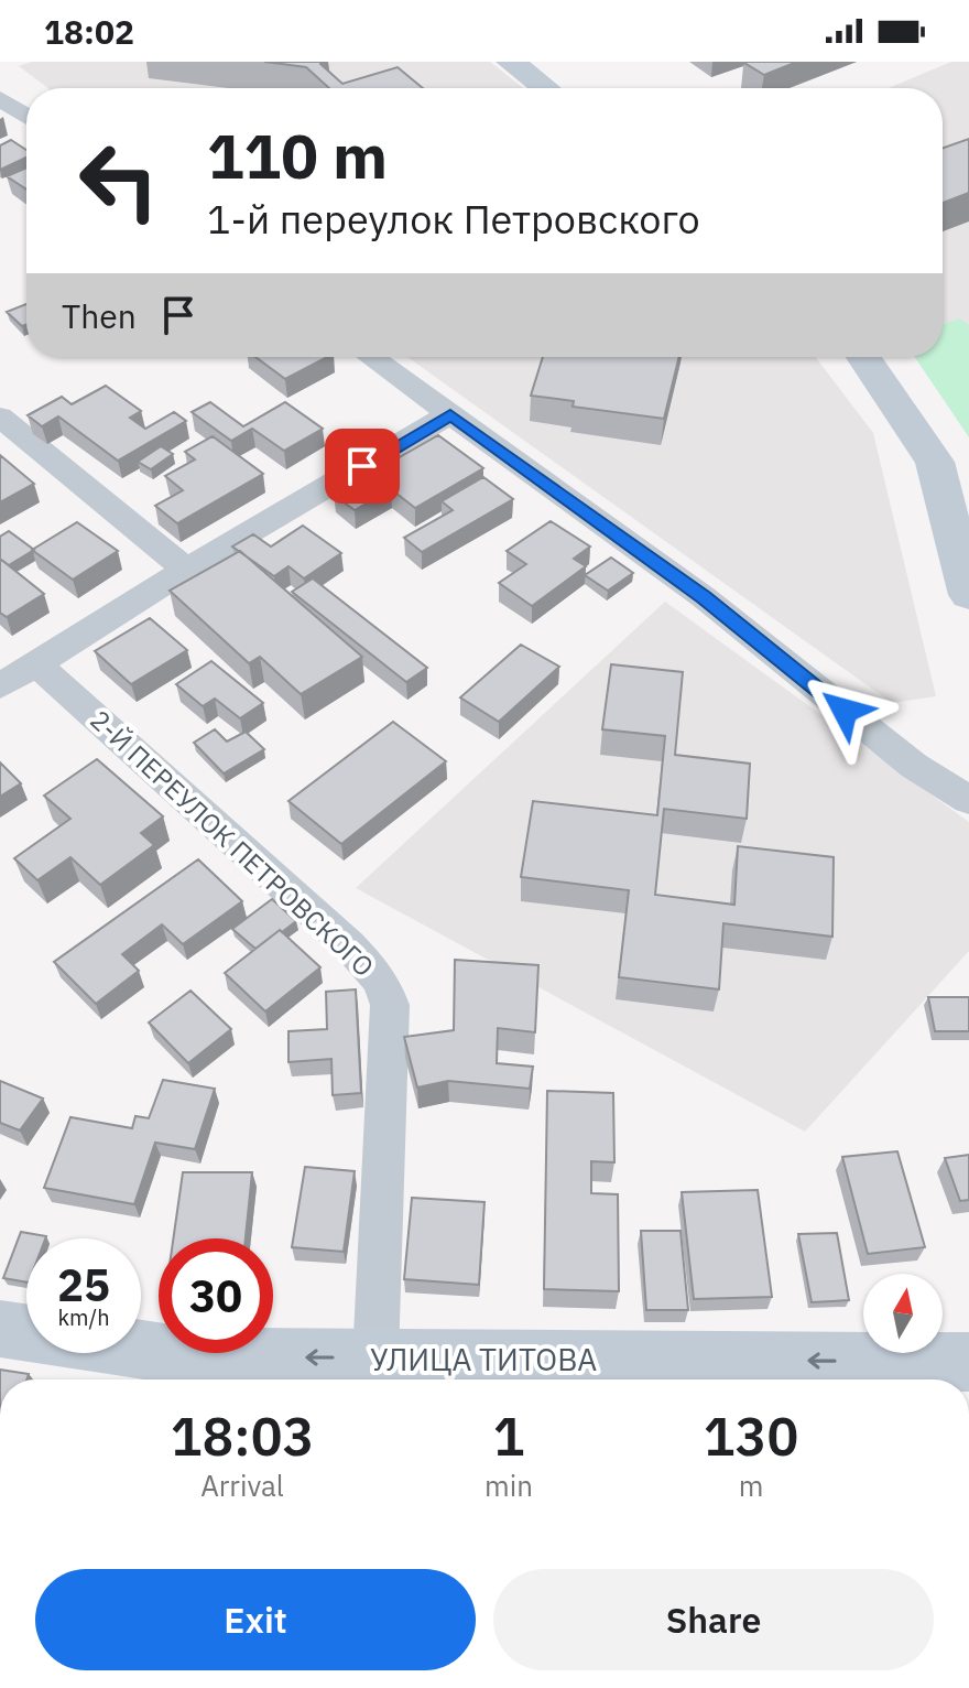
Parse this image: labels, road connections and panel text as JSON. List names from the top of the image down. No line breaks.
{"streets":{"street":["2-Й ПЕРЕУЛОК ПЕТРОВСКОГО","УЛИЦА ТИТОВА"]},"crossings":[["2-Й ПЕРЕУЛОК ПЕТРОВСКОГО","УЛИЦА ТИТОВА"]],"one_way":["УЛИЦА ТИТОВА"],"north":"top","page":{"status":"18:02","turn":["110 m","1-й переулок Петровского"],"then":"Then","speed":"25 km/h","limit":"30","eta":["18:03","Arrival","1","min","130","m"],"buttons":["Exit","Share"]}}
